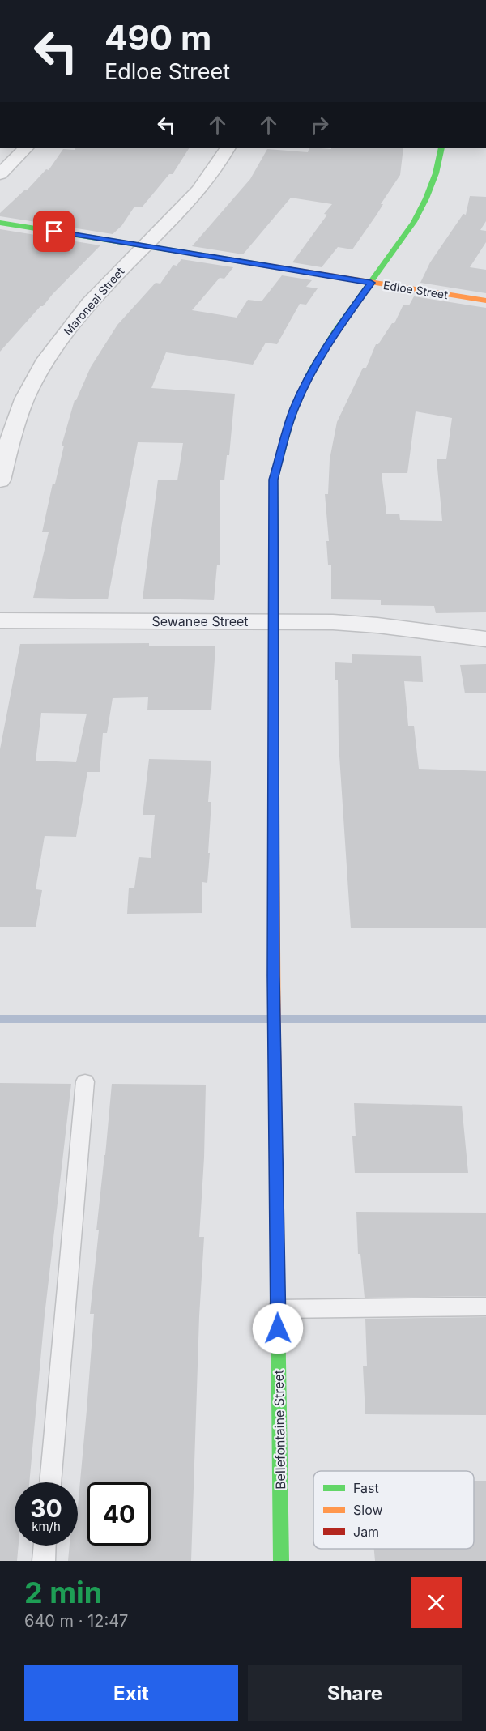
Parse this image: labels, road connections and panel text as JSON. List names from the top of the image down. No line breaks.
{"streets":{"street":["Edloe Street","Maroneal Street","Sewanee Street","Bellefontaine Street"]},"crossings":[["Edloe Street","Maroneal Street"],["Edloe Street","Bellefontaine Street"],["Sewanee Street","Bellefontaine Street"]],"legend":["Fast","Slow","Jam"],"page":{"turn":["490 m","Edloe Street"],"speed":"30 km/h","limit":"40","heading":["2 min","640 m · 12:47"],"buttons":["Exit","Share"]}}
